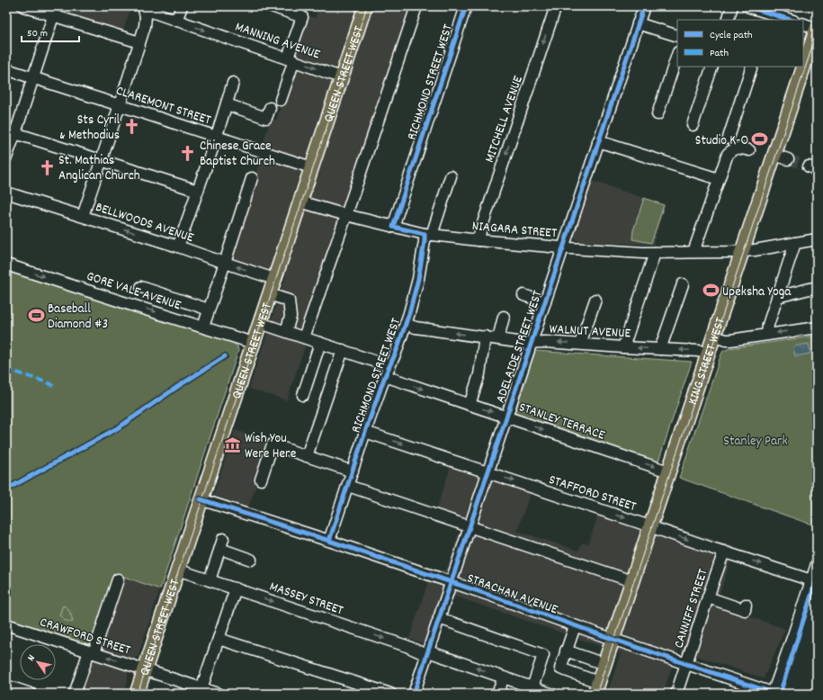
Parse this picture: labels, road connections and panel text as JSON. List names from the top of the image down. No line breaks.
{"streets":{"main road":["QUEEN STREET WEST","KING STREET WEST"],"street":["MANNING AVENUE","RICHMOND STREET WEST","CLAREMONT STREET","MITCHELL AVENUE","BELLWOODS AVENUE","NIAGARA STREET","GORE VALE AVENUE","WALNUT AVENUE","ADELAIDE STREET WEST","STANLEY TERRACE","STAFFORD STREET","STRACHAN AVENUE","MASSEY STREET","CANNIFF STREET","CRAWFORD STREET"]},"crossings":[["MANNING AVENUE","QUEEN STREET WEST"],["QUEEN STREET WEST","CLAREMONT STREET"],["QUEEN STREET WEST","BELLWOODS AVENUE"],["QUEEN STREET WEST","NIAGARA STREET"],["QUEEN STREET WEST","GORE VALE AVENUE"],["QUEEN STREET WEST","STRACHAN AVENUE"],["QUEEN STREET WEST","MASSEY STREET"],["QUEEN STREET WEST","CRAWFORD STREET"],["RICHMOND STREET WEST","NIAGARA STREET"],["RICHMOND STREET WEST","WALNUT AVENUE"],["RICHMOND STREET WEST","STANLEY TERRACE"],["RICHMOND STREET WEST","STAFFORD STREET"],["RICHMOND STREET WEST","STRACHAN AVENUE"],["MITCHELL AVENUE","NIAGARA STREET"],["NIAGARA STREET","ADELAIDE STREET WEST"],["NIAGARA STREET","KING STREET WEST"],["WALNUT AVENUE","ADELAIDE STREET WEST"],["WALNUT AVENUE","KING STREET WEST"],["ADELAIDE STREET WEST","STANLEY TERRACE"],["ADELAIDE STREET WEST","STAFFORD STREET"],["ADELAIDE STREET WEST","STRACHAN AVENUE"],["ADELAIDE STREET WEST","MASSEY STREET"],["KING STREET WEST","STANLEY TERRACE"],["KING STREET WEST","STAFFORD STREET"],["KING STREET WEST","STRACHAN AVENUE"],["STAFFORD STREET","CANNIFF STREET"],["STRACHAN AVENUE","CANNIFF STREET"]],"one_way":["MANNING AVENUE","MITCHELL AVENUE","WALNUT AVENUE","STANLEY TERRACE"],"parks":["Stanley Park"],"places":{"church":["Sts Cyril & Methodius","Chinese Grace Baptist Church","St. Mathias Anglican Church"],"sports":["Studio K-O","Upeksha Yoga","Baseball Diamond #3"],"museum":["Wish You Were Here"]},"legend":["Cycle path","Path"],"scale_bar":"50 m","north":"top left"}
